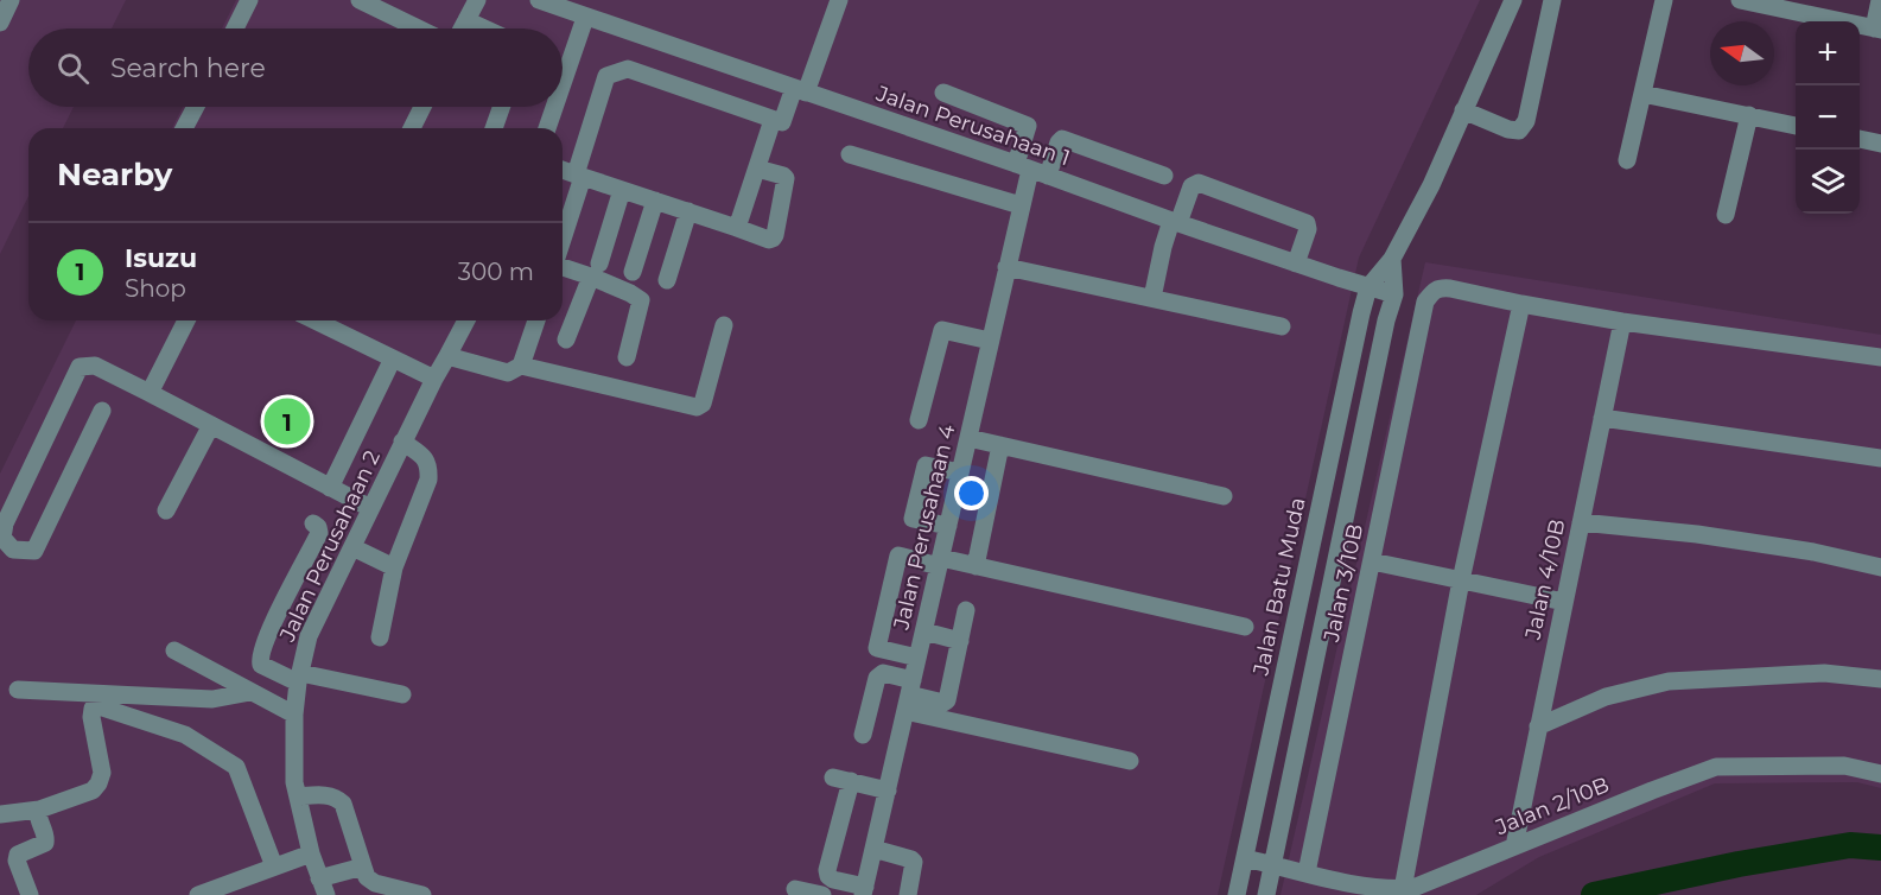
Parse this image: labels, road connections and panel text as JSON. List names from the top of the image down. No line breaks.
{"streets":{"street":["Jalan Perusahaan 1","Jalan Perusahaan 4","Jalan Perusahaan 2","Jalan 4/10B","Jalan 3/10B","Jalan Batu Muda","Jalan 2/10B"]},"crossings":[["Jalan Perusahaan 1","Jalan Perusahaan 4"],["Jalan Perusahaan 1","Jalan Batu Muda"],["Jalan 4/10B","Jalan 2/10B"],["Jalan 3/10B","Jalan 2/10B"],["Jalan Batu Muda","Jalan 2/10B"]],"north":"left","page":{"map_buttons":["+","−"],"search":"Search here","heading":"Nearby","list":[{"mark":"1","name":"Isuzu","note":"Shop","value":"300 m"}],"pins":"1"}}
